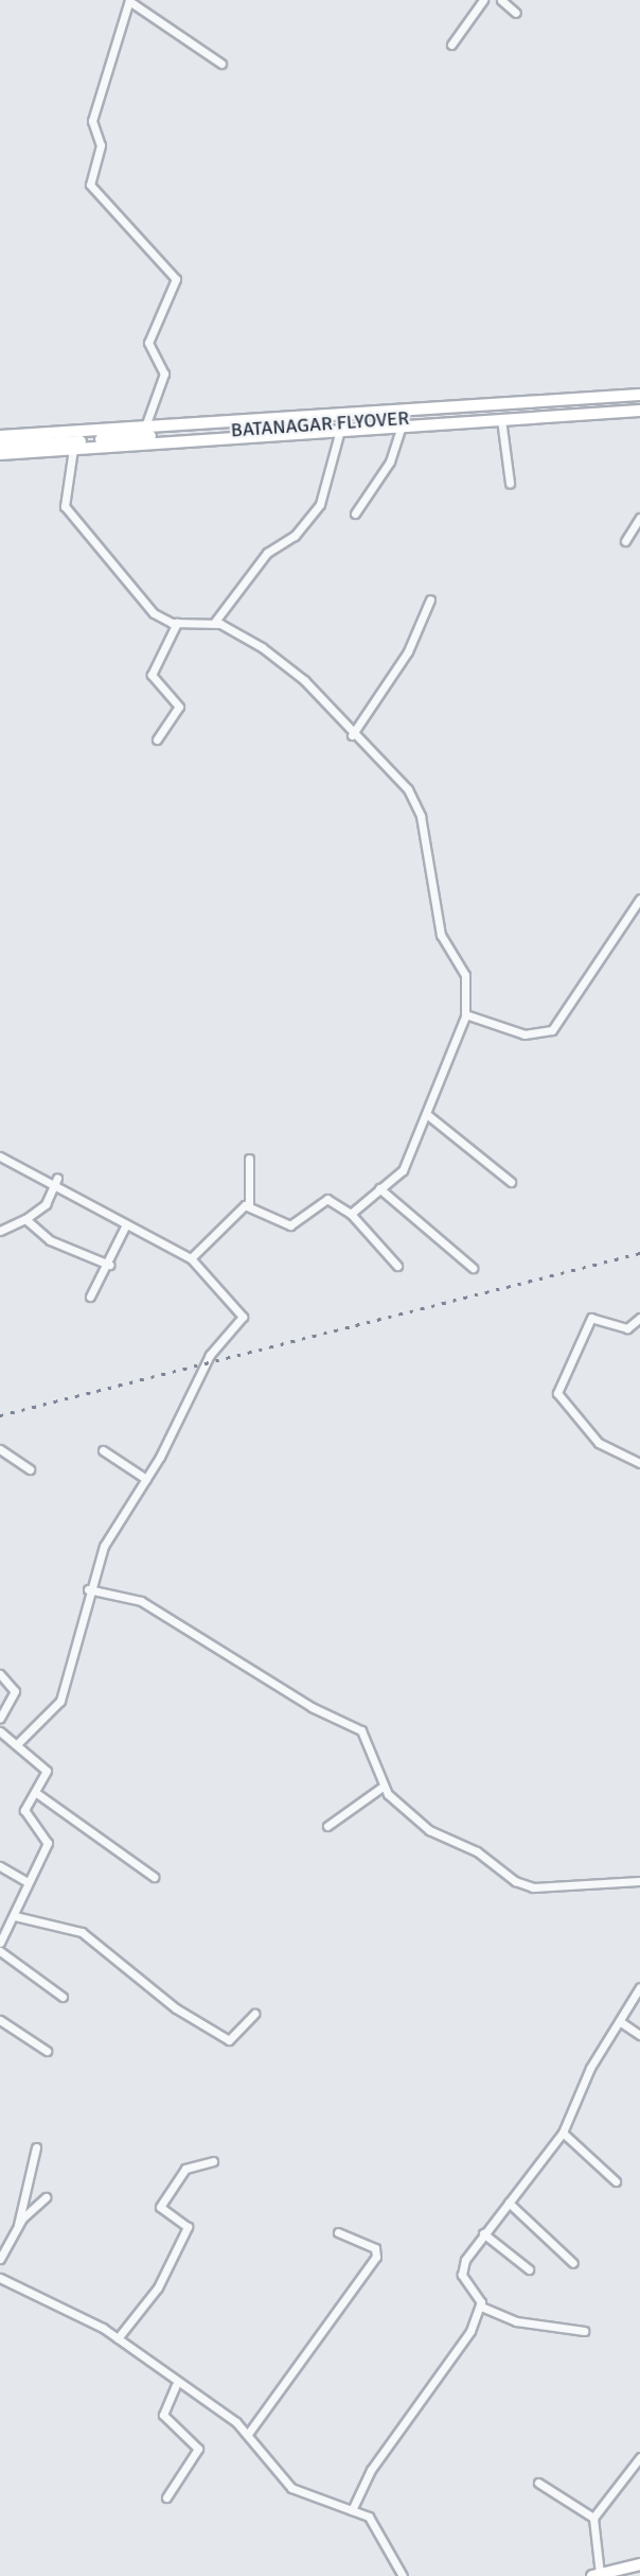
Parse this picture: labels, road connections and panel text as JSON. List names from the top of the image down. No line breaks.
{"streets":{"street":["BATANAGAR FLYOVER"]}}
